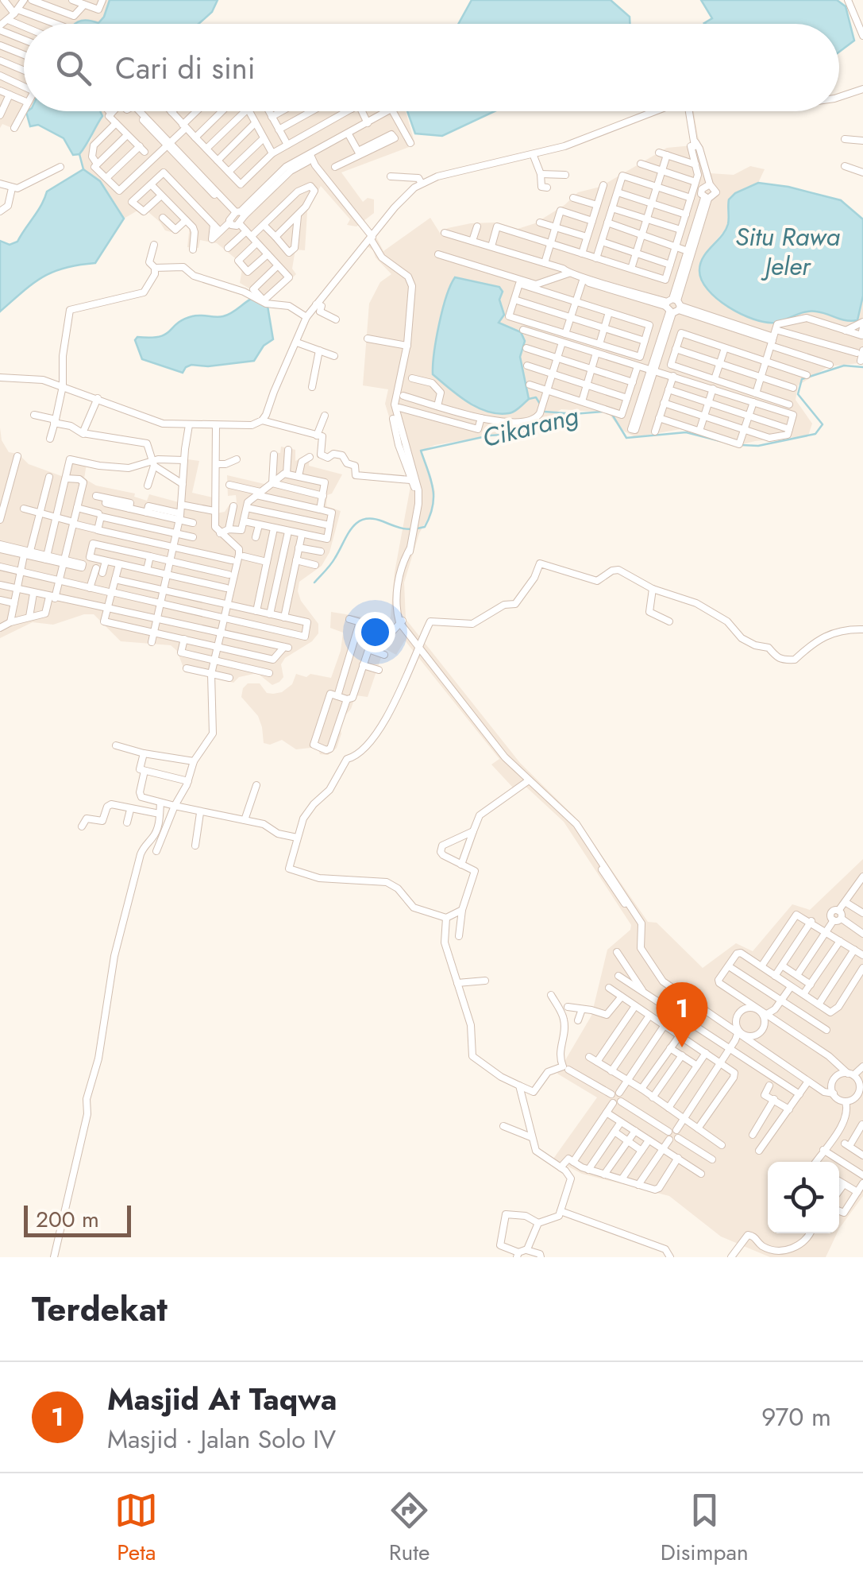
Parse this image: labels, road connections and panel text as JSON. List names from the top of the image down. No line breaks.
{"water":["Situ Rawa Jeler","Cikarang"],"scale_bar":"200 m","page":{"search":"Cari di sini","pins":"1","scale":"200 m","heading":"Terdekat","list":[{"mark":"1","name":"Masjid At Taqwa","note":"Masjid · Jalan Solo IV","value":"970 m"}],"nav":["Peta","Rute","Disimpan"]}}
